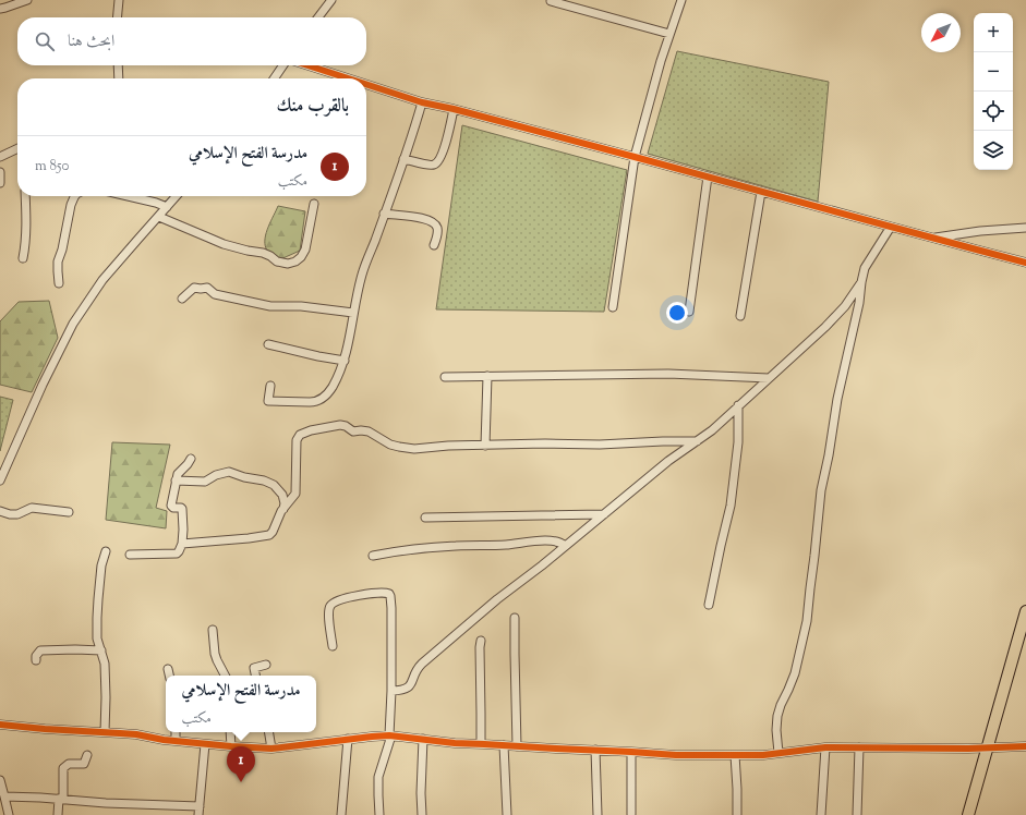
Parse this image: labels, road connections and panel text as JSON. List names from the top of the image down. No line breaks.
{"north":"bottom left","page":{"map_buttons":["+","−"],"search":"ابحث هنا","heading":"بالقرب منك","list":[{"mark":"1","name":"مدرسة الفتح الإسلامي","note":"مكتب","value":"850 m"}],"popup":["مدرسة الفتح الإسلامي","مكتب"],"pins":"1"}}
